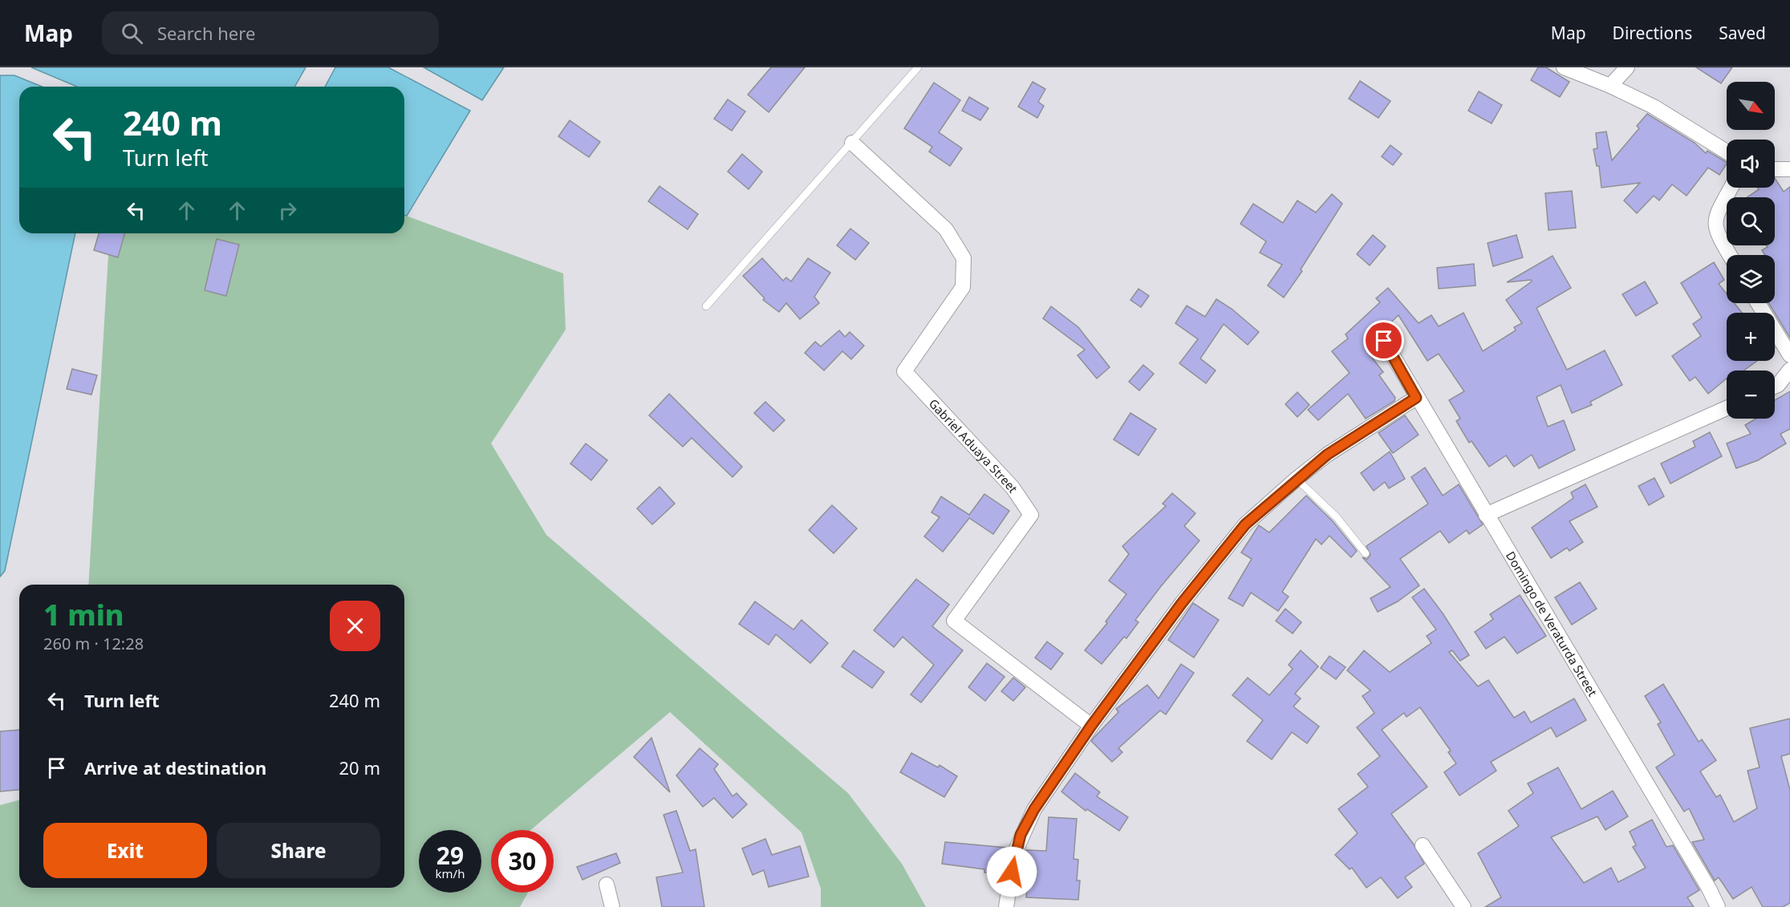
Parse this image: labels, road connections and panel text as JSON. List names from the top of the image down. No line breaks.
{"streets":{"street":["Gabriel Aduaya Street","Domingo de Veraturda Street"]},"north":"bottom right","page":{"header":"Map","search":"Search here","nav":["Map","Directions","Saved"],"map_buttons":["+","−"],"turn":["240 m","Turn left"],"heading":["1 min","260 m · 12:28"],"list":[{"name":"Turn left","value":"240 m"},{"name":"Arrive at destination","value":"20 m"}],"buttons":["Exit","Share"],"speed":"29 km/h","limit":"30"}}
